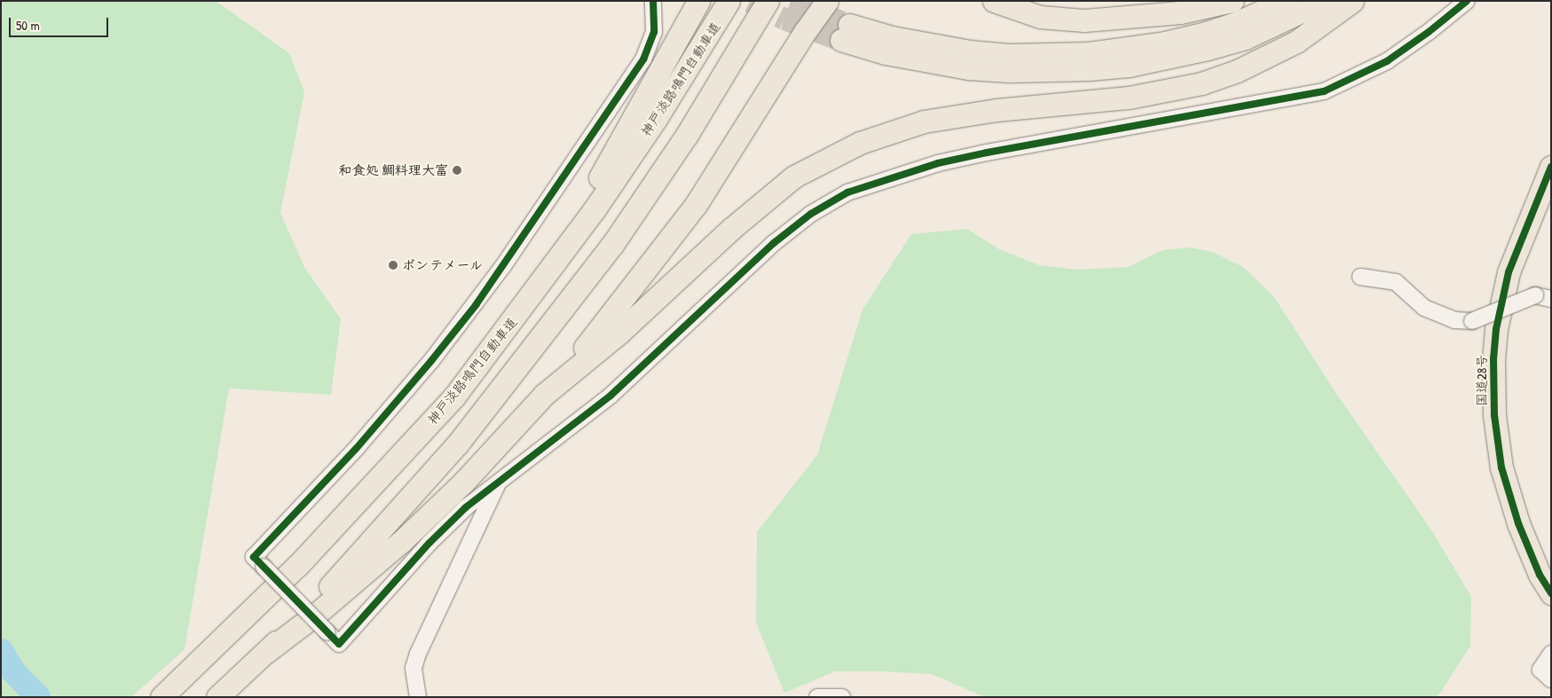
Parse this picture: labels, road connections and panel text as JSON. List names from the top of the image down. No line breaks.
{"streets":{"highway":["神戸淡路鳴門自動車道","国道28号"]},"places":["和食処 鯛料理大富","ポンテメール"],"scale_bar":"50 m"}
